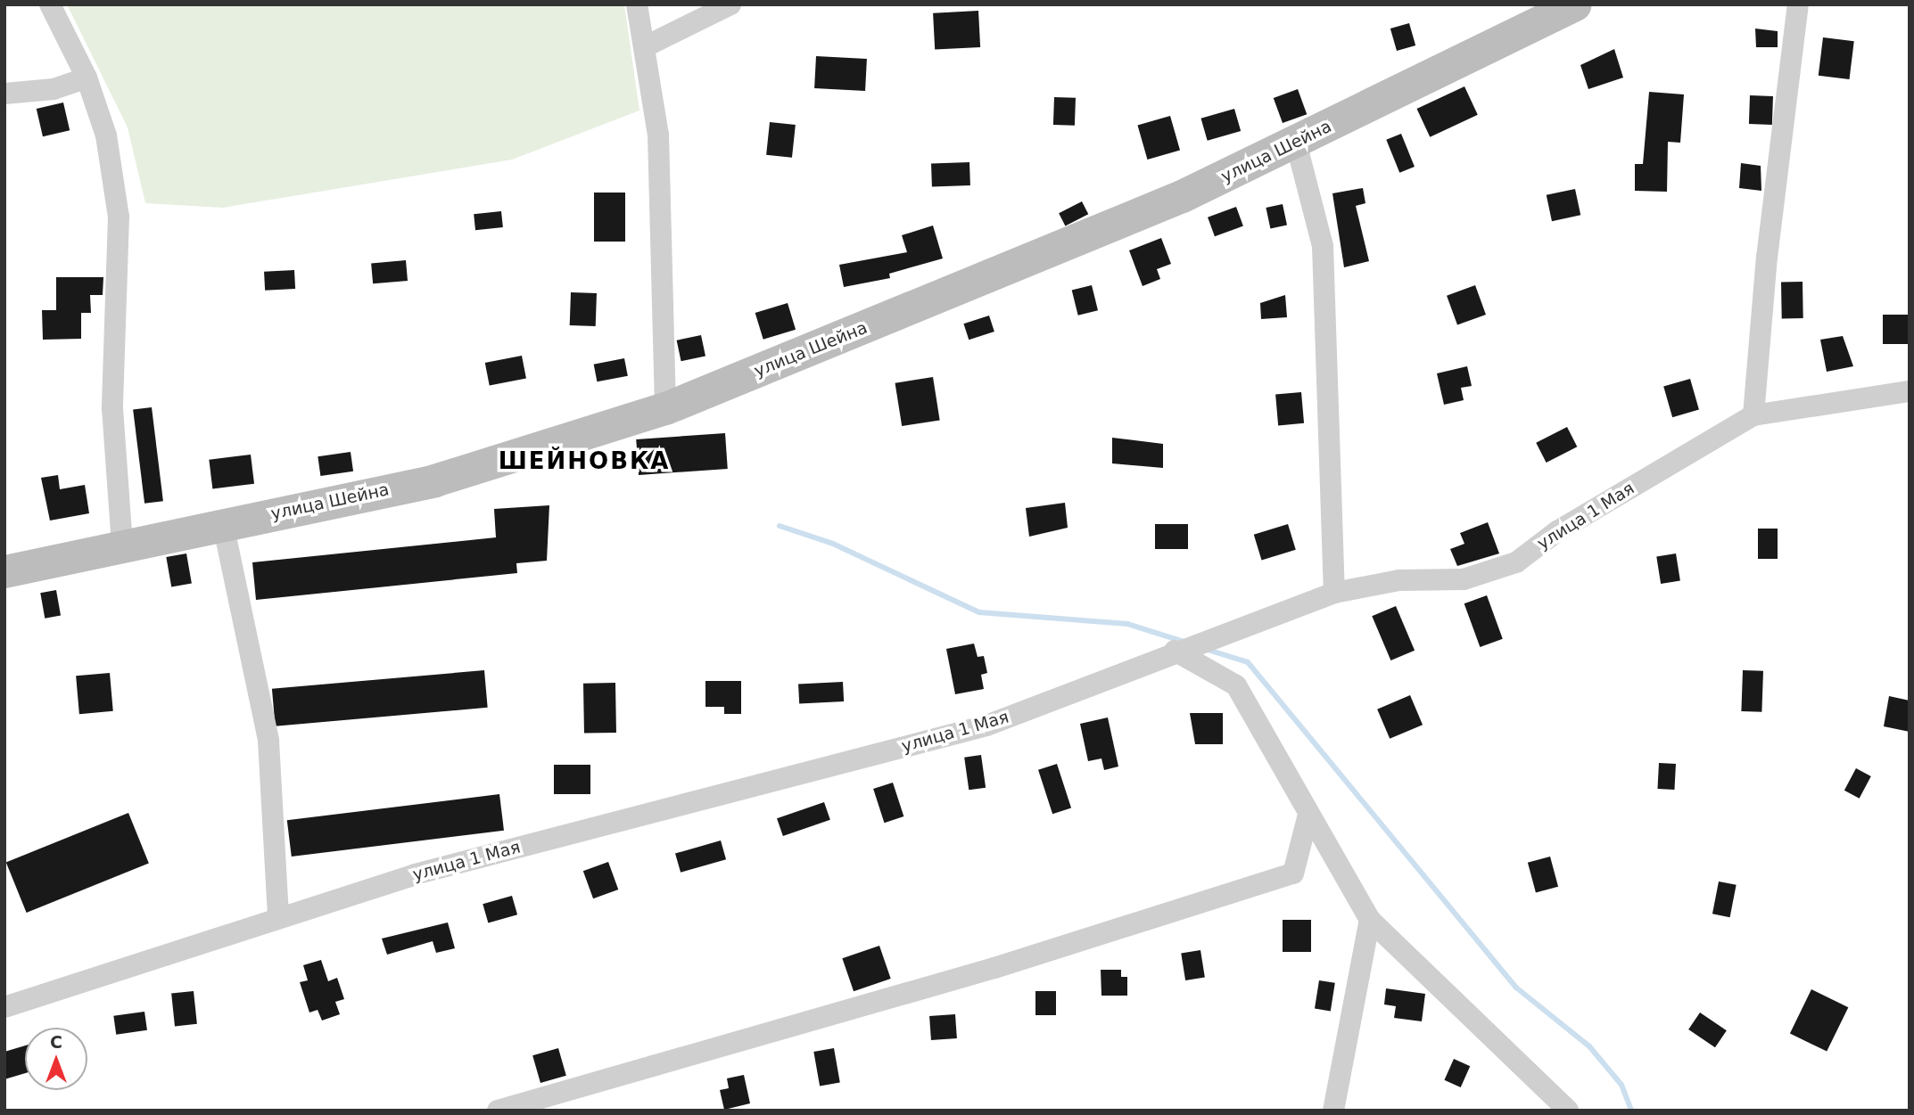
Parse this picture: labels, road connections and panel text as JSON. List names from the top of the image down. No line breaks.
{"streets":{"street":["улица Шейна","улица 1 Мая"]},"districts":["ШЕЙНОВКА"],"north":"top"}
